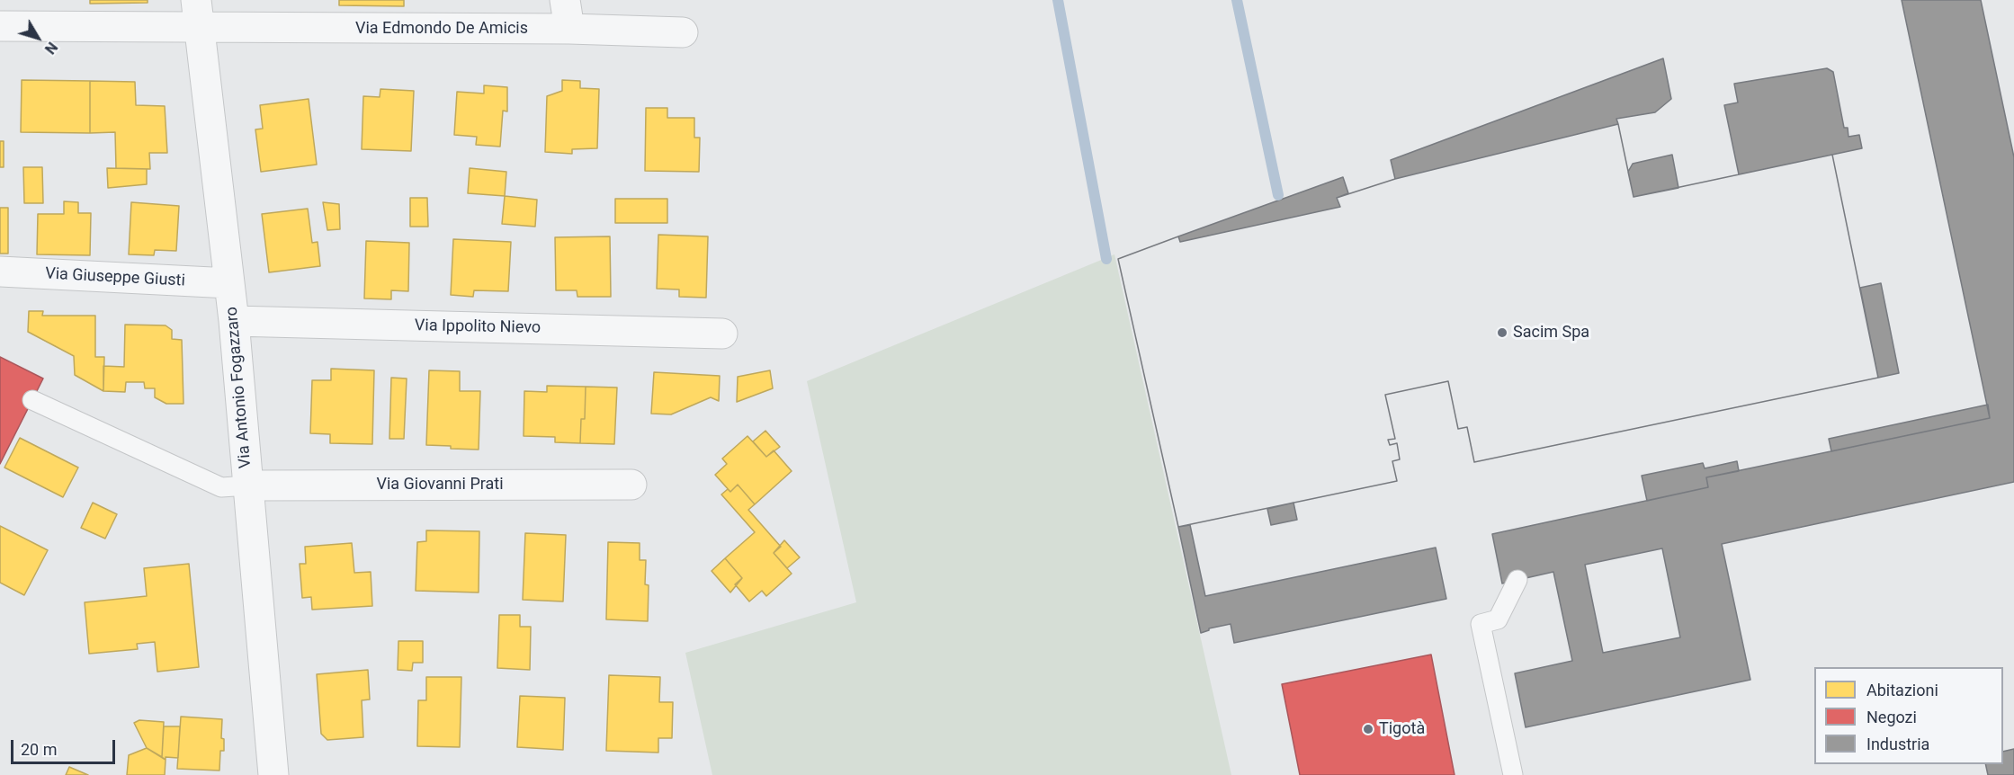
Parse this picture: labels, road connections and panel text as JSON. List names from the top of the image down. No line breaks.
{"streets":{"street":["Via Edmondo De Amicis","Via Giuseppe Giusti","Via Ippolito Nievo","Via Antonio Fogazzaro","Via Giovanni Prati"]},"crossings":[["Via Edmondo De Amicis","Via Antonio Fogazzaro"],["Via Giuseppe Giusti","Via Antonio Fogazzaro"],["Via Ippolito Nievo","Via Antonio Fogazzaro"],["Via Antonio Fogazzaro","Via Giovanni Prati"]],"places":["Sacim Spa","Tigotà"],"legend":["Abitazioni","Negozi","Industria"],"scale_bar":"20 m","north":"bottom right"}
